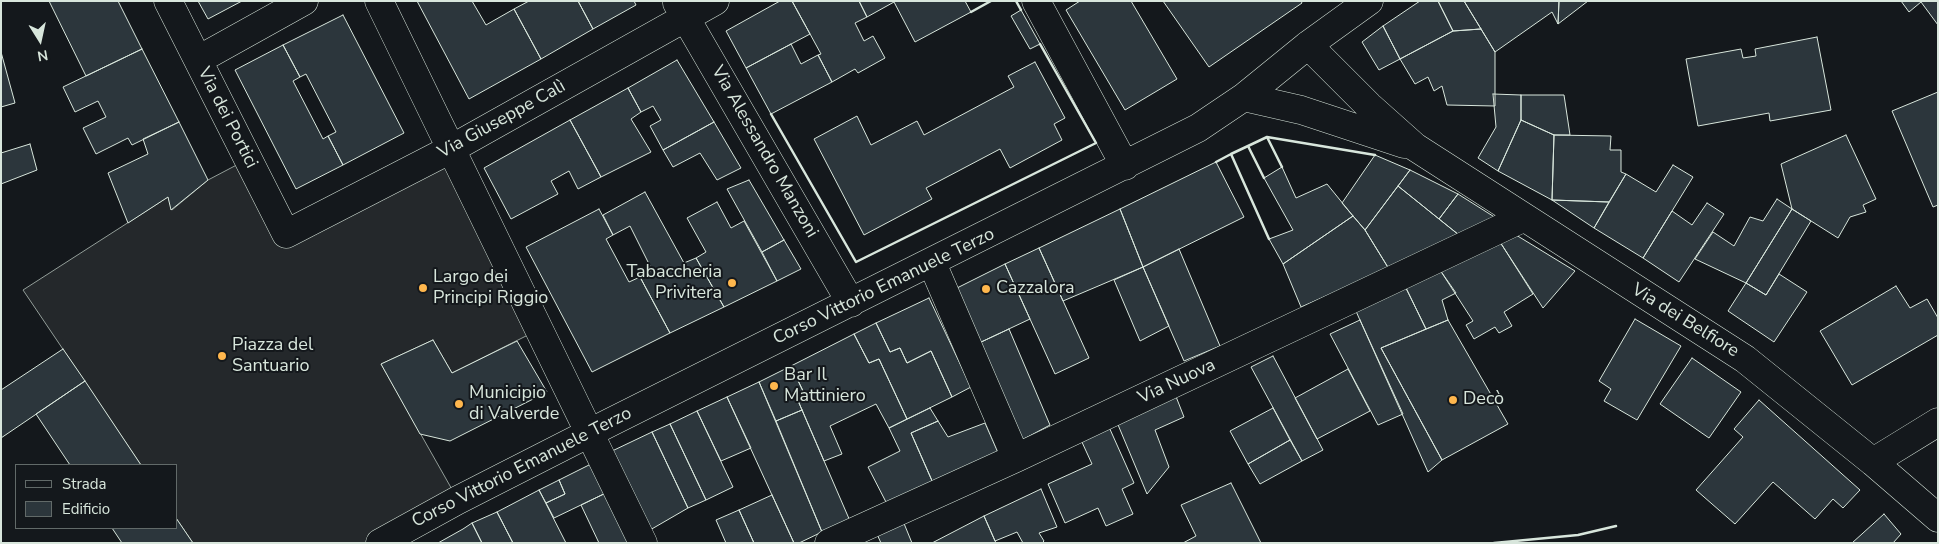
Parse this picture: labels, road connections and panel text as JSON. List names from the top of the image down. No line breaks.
{"streets":{"street":["Via dei Portici","Via Giuseppe Calì","Via Alessandro Manzoni","Corso Vittorio Emanuele Terzo","Via dei Belfiore","Via Nuova"]},"crossings":[["Via dei Portici","Via Giuseppe Calì"],["Via Giuseppe Calì","Via Alessandro Manzoni"],["Via Alessandro Manzoni","Corso Vittorio Emanuele Terzo"],["Via dei Belfiore","Via Nuova"]],"places":["Tabaccheria Privitera","Largo dei Principi Riggio","Cazzalora","Piazza del Santuario","Bar Il Mattiniero","Decò","Municipio di Valverde"],"legend":["Strada","Edificio"],"north":"bottom"}
